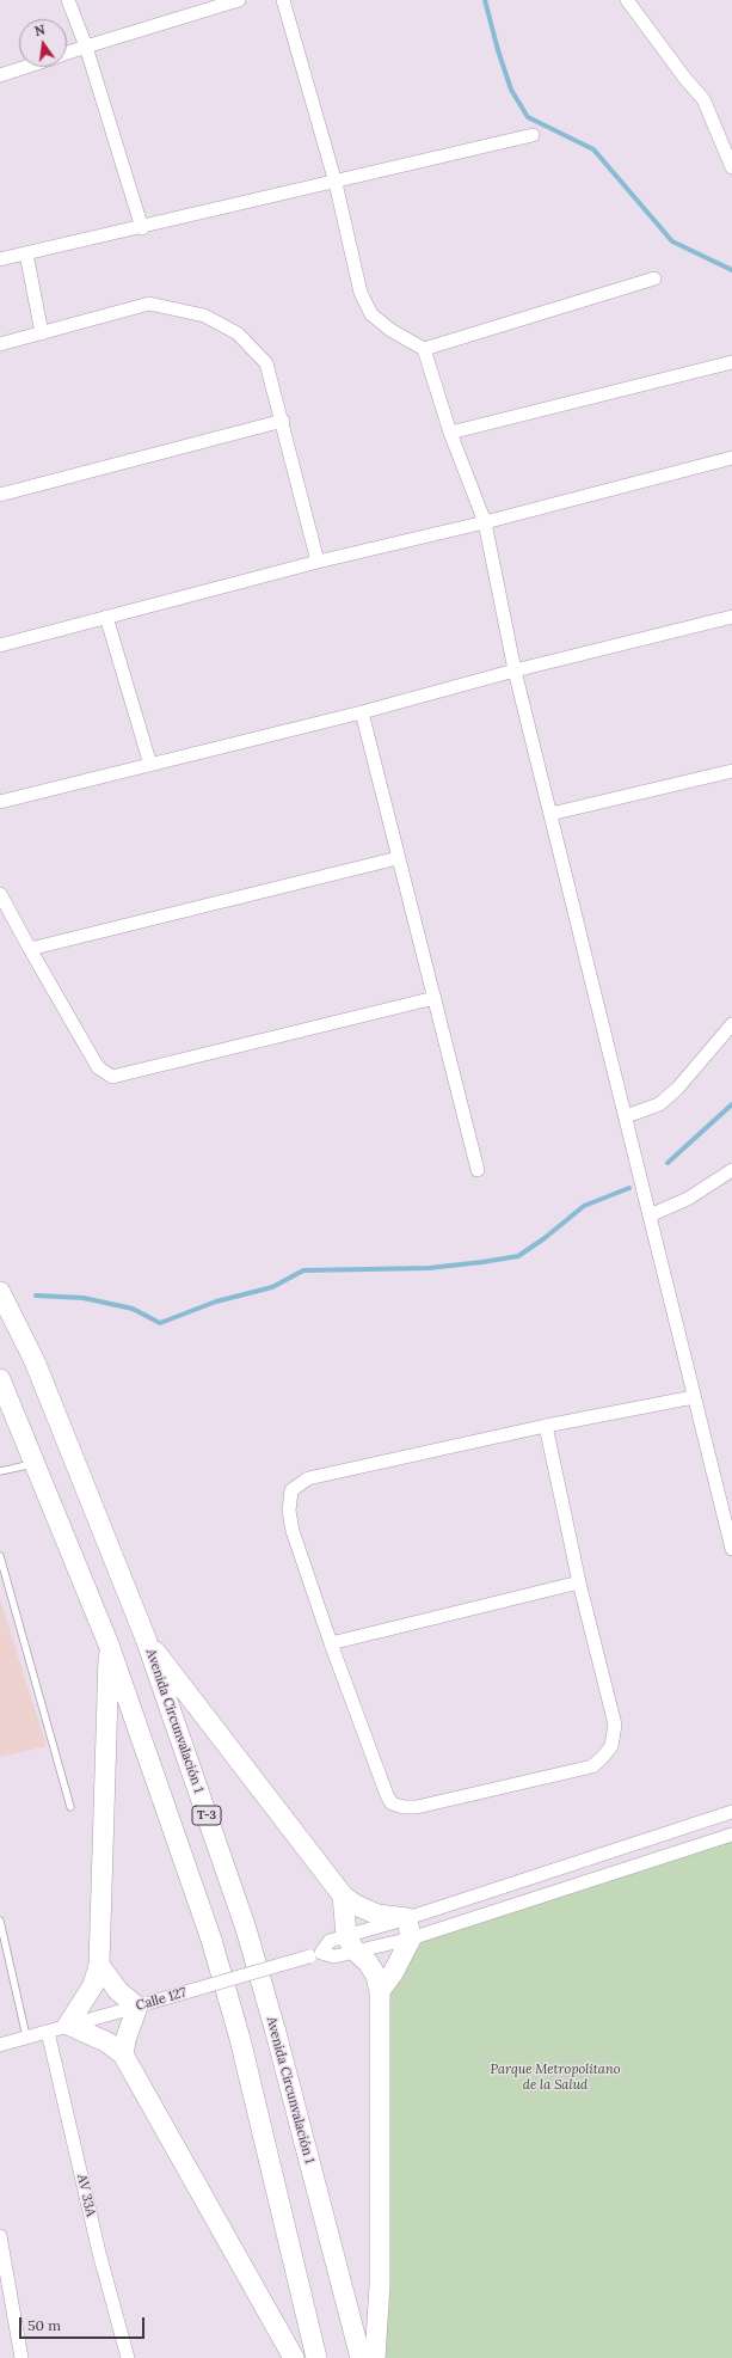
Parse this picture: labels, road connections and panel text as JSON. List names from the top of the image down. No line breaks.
{"streets":{"main road":["Avenida Circunvalación 1","T-3"],"street":["Calle 127","AV 33A"]},"crossings":[["Calle 127","AV 33A"]],"parks":["Parque Metropolitano de la Salud"],"scale_bar":"50 m","north":"top"}
